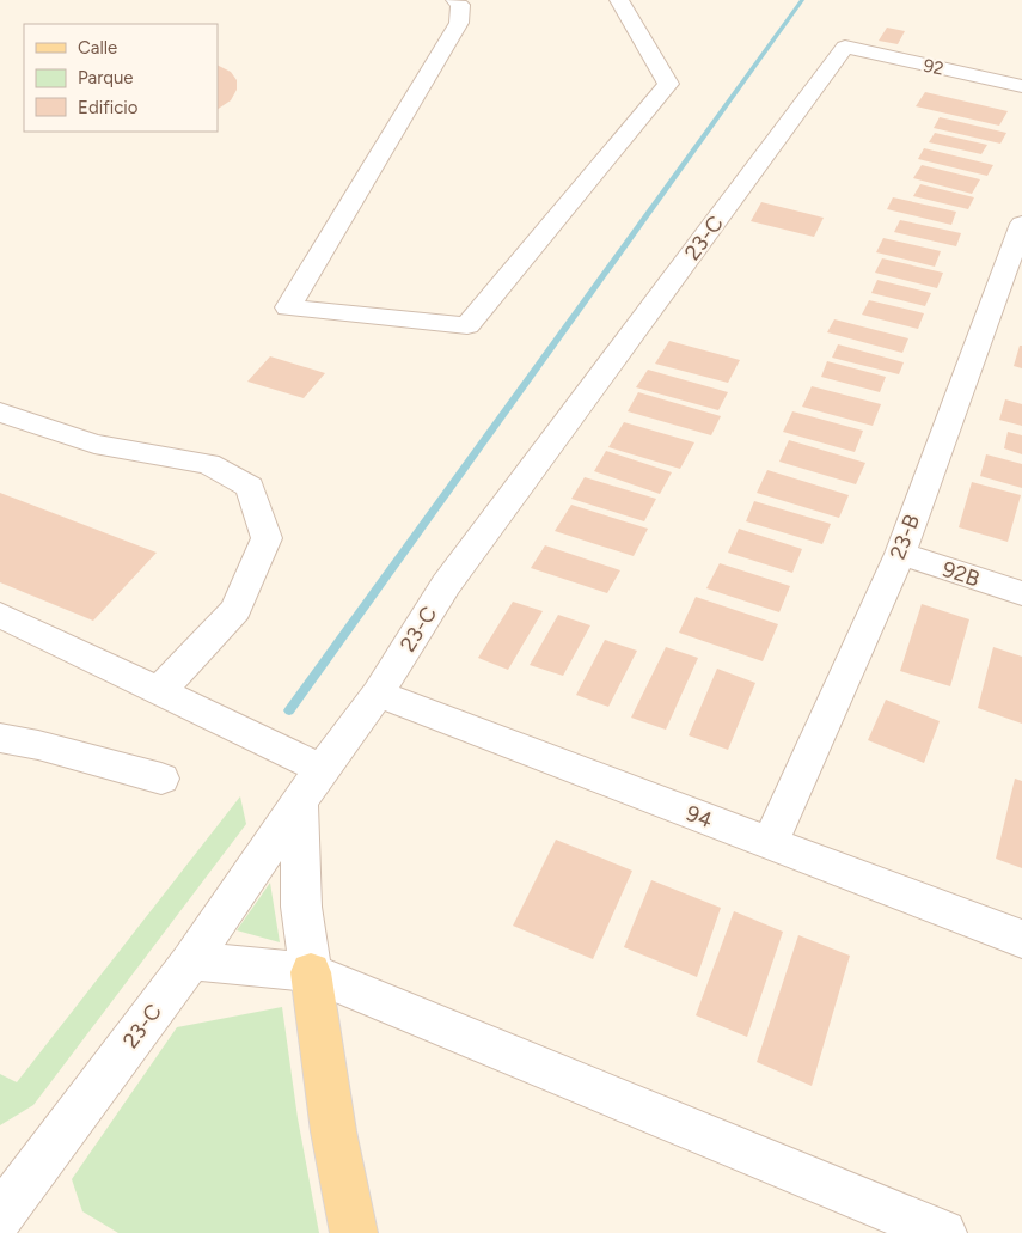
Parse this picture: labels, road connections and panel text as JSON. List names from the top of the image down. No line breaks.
{"streets":{"street":["92","23-C","23-B","92B","94"]},"crossings":[["92","23-C"],["23-C","94"],["23-B","92B"],["23-B","94"]],"legend":["Calle","Parque","Edificio"]}
